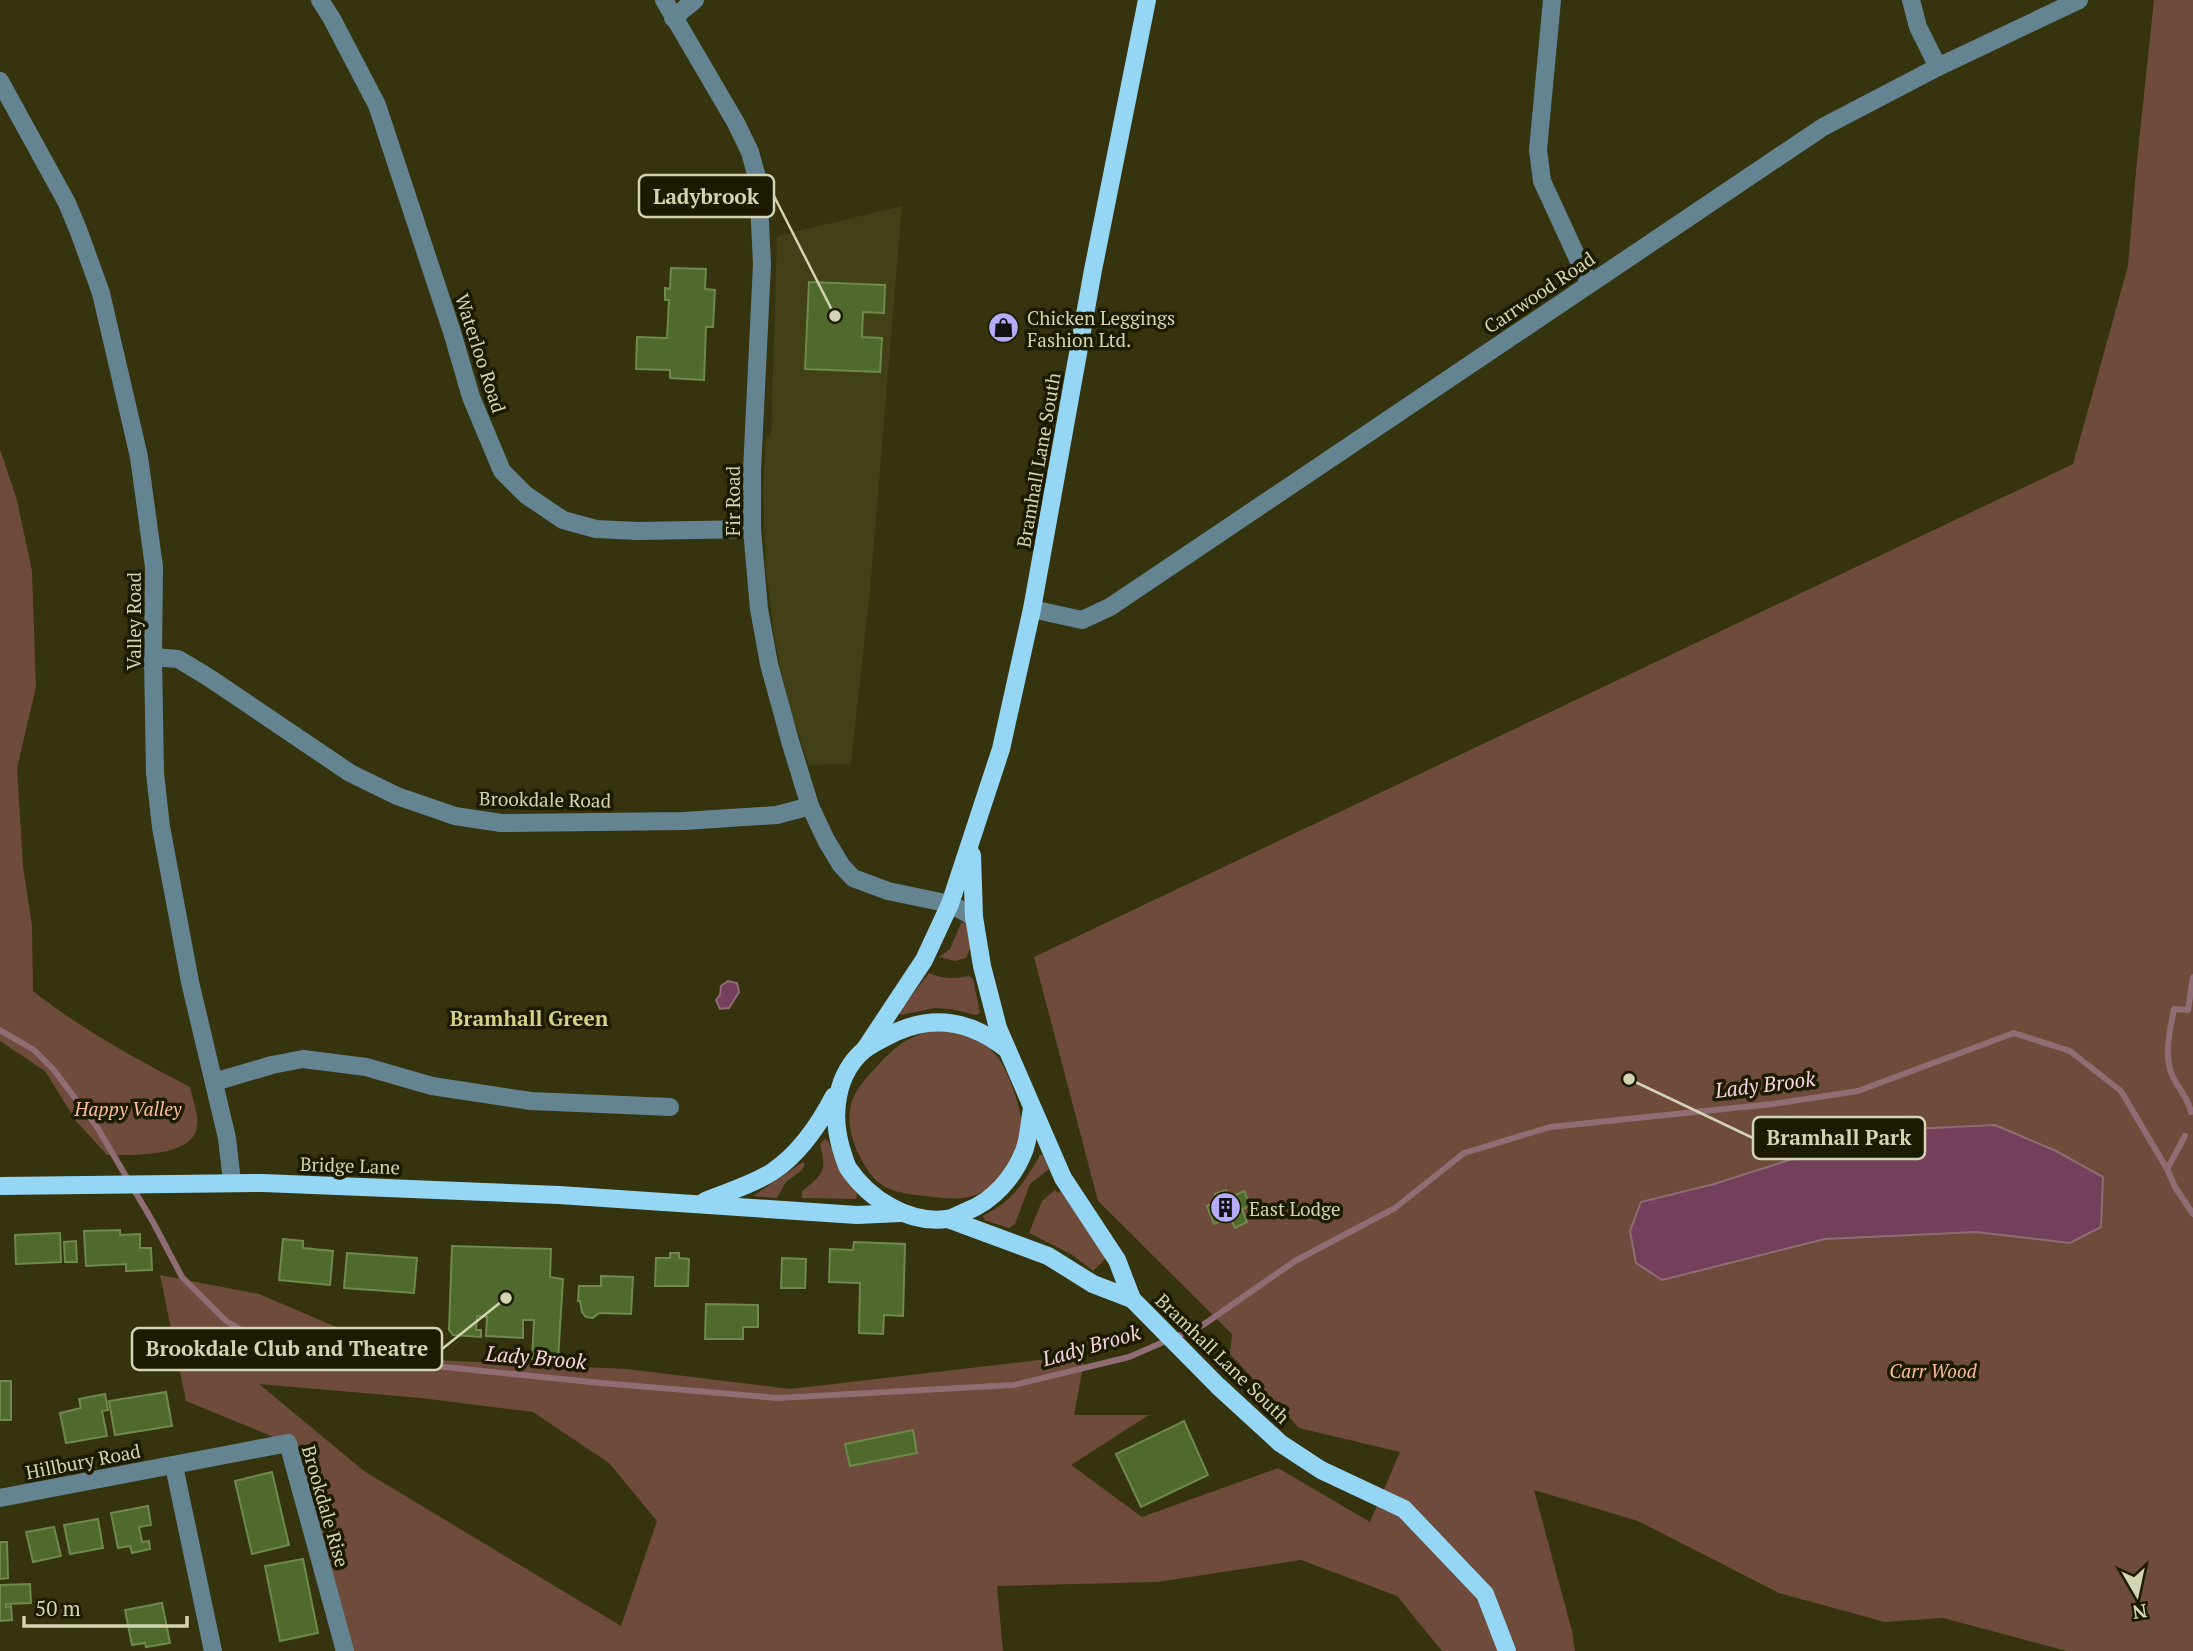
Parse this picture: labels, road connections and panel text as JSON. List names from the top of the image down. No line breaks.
{"streets":{"main road":["Bramhall Lane South","Bridge Lane"],"street":["Carrwood Road","Waterloo Road","Fir Road","Valley Road","Brookdale Road","Hillbury Road","Brookdale Rise"]},"crossings":[["Carrwood Road","Bramhall Lane South"],["Waterloo Road","Fir Road"],["Bramhall Lane South","Fir Road"],["Bramhall Lane South","Bridge Lane"],["Fir Road","Brookdale Road"],["Valley Road","Brookdale Road"],["Valley Road","Bridge Lane"],["Hillbury Road","Brookdale Rise"]],"districts":["Bramhall Green"],"water":["Lady Brook"],"parks":["Happy Valley","Carr Wood"],"places":{"other":["Ladybrook","Bramhall Park","Brookdale Club and Theatre"],"shop":["Chicken Leggings Fashion Ltd."],"building":["East Lodge"]},"scale_bar":"50 m","north":"bottom"}
